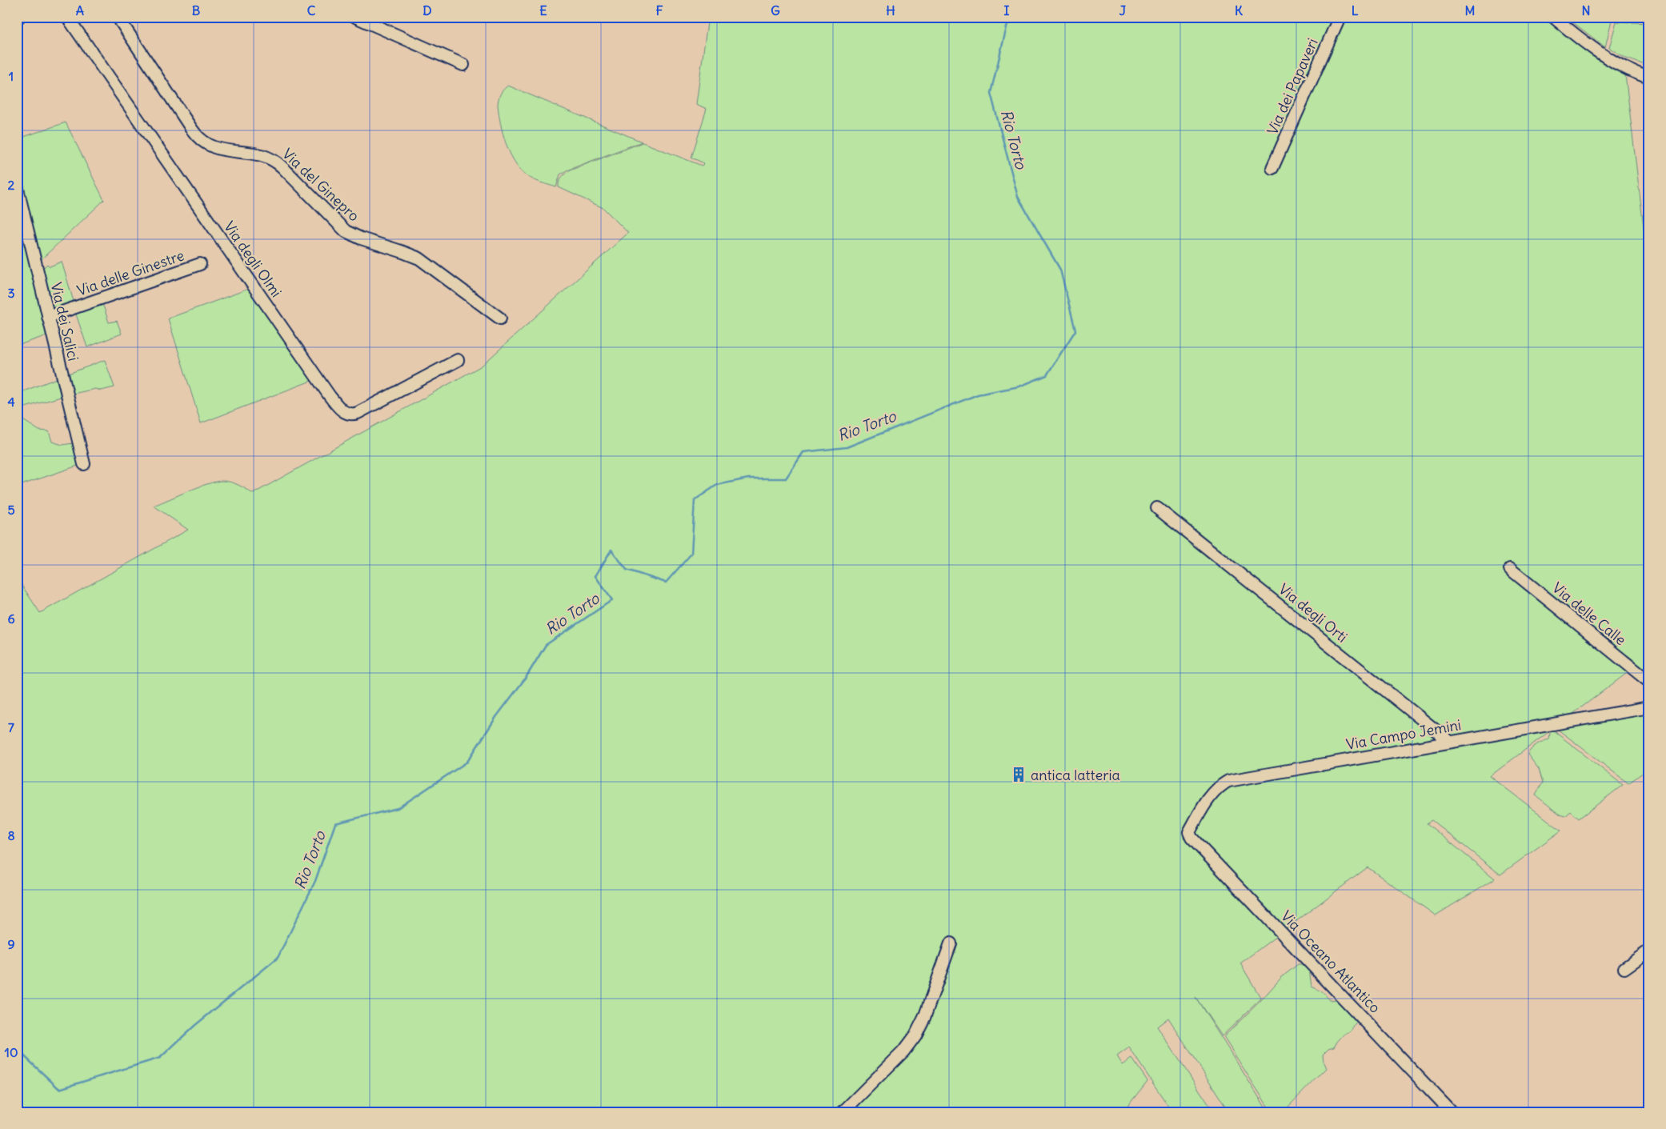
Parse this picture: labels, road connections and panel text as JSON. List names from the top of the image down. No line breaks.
{"streets":{"street":["Via dei Papaveri","Via del Ginepro","Via degli Olmi","Via delle Ginestre","Via dei Salici","Via degli Orti","Via delle Calle","Via Campo Jemini","Via Oceano Atlantico"]},"crossings":[["Via delle Ginestre","Via dei Salici"],["Via degli Orti","Via Campo Jemini"],["Via Campo Jemini","Via Oceano Atlantico"]],"water":["Rio Torto"],"places":{"building":["antica latteria"]},"grid":{"columns":["A","B","C","D","E","F","G","H","I","J","K","L","M","N"],"rows":["1","2","3","4","5","6","7","8","9","10"]}}
